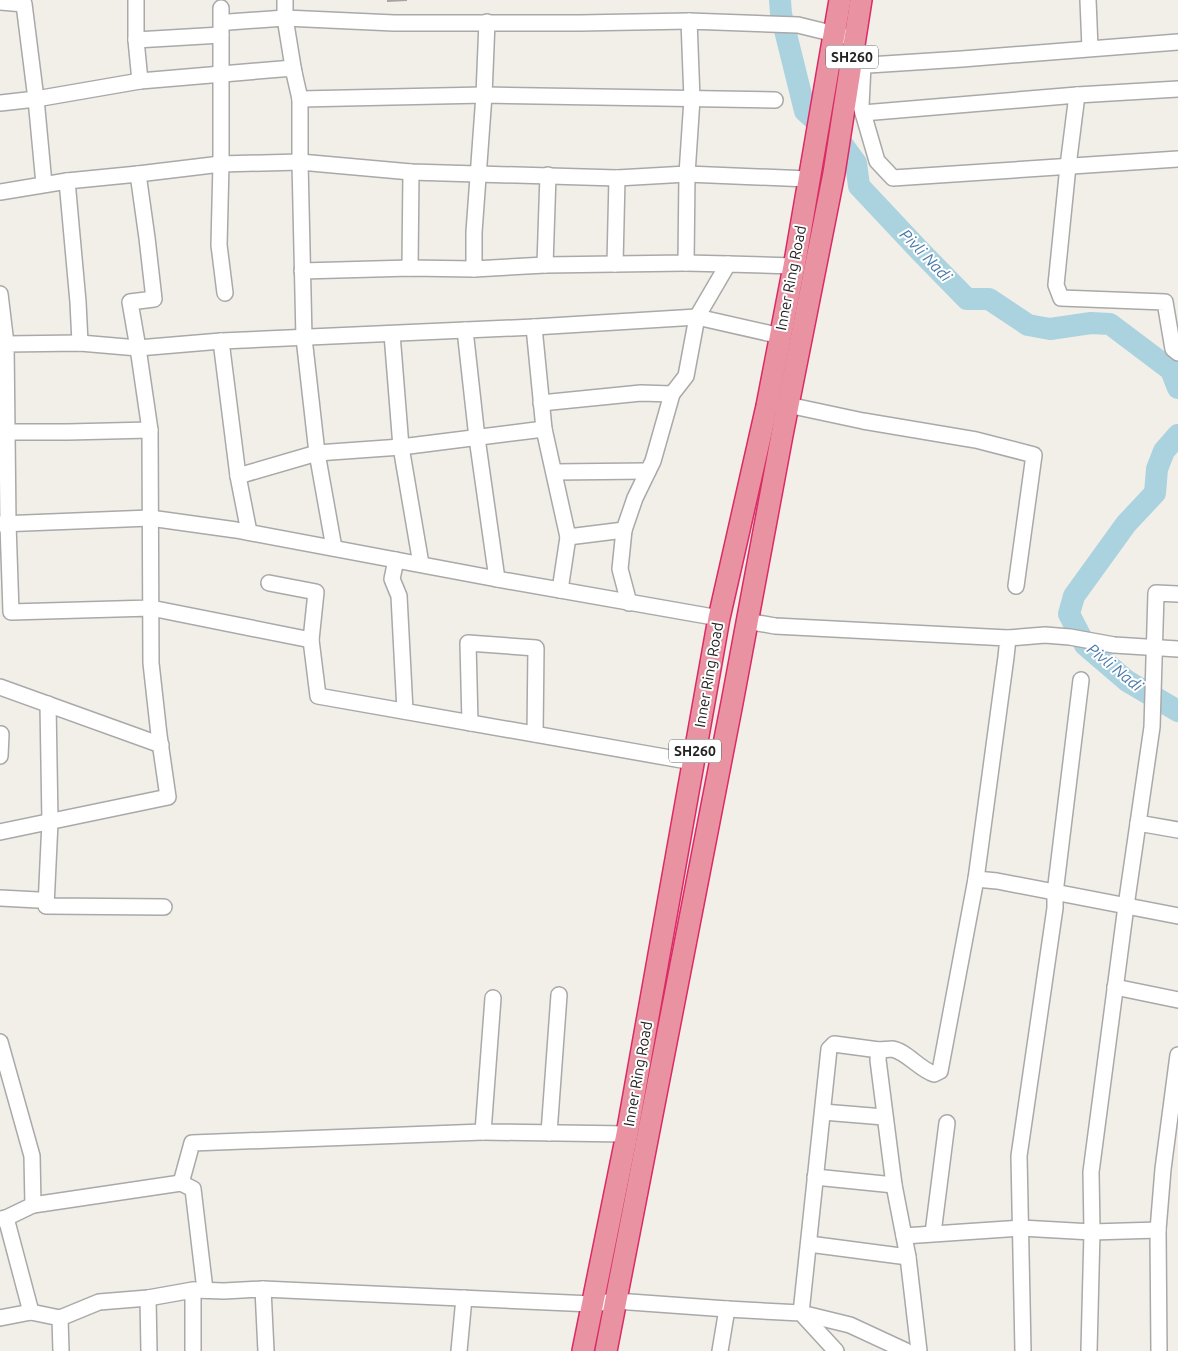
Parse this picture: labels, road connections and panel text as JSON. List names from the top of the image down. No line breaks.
{"streets":{"highway":["SH260","Inner Ring Road"]},"water":["Pivli Nadi"]}
